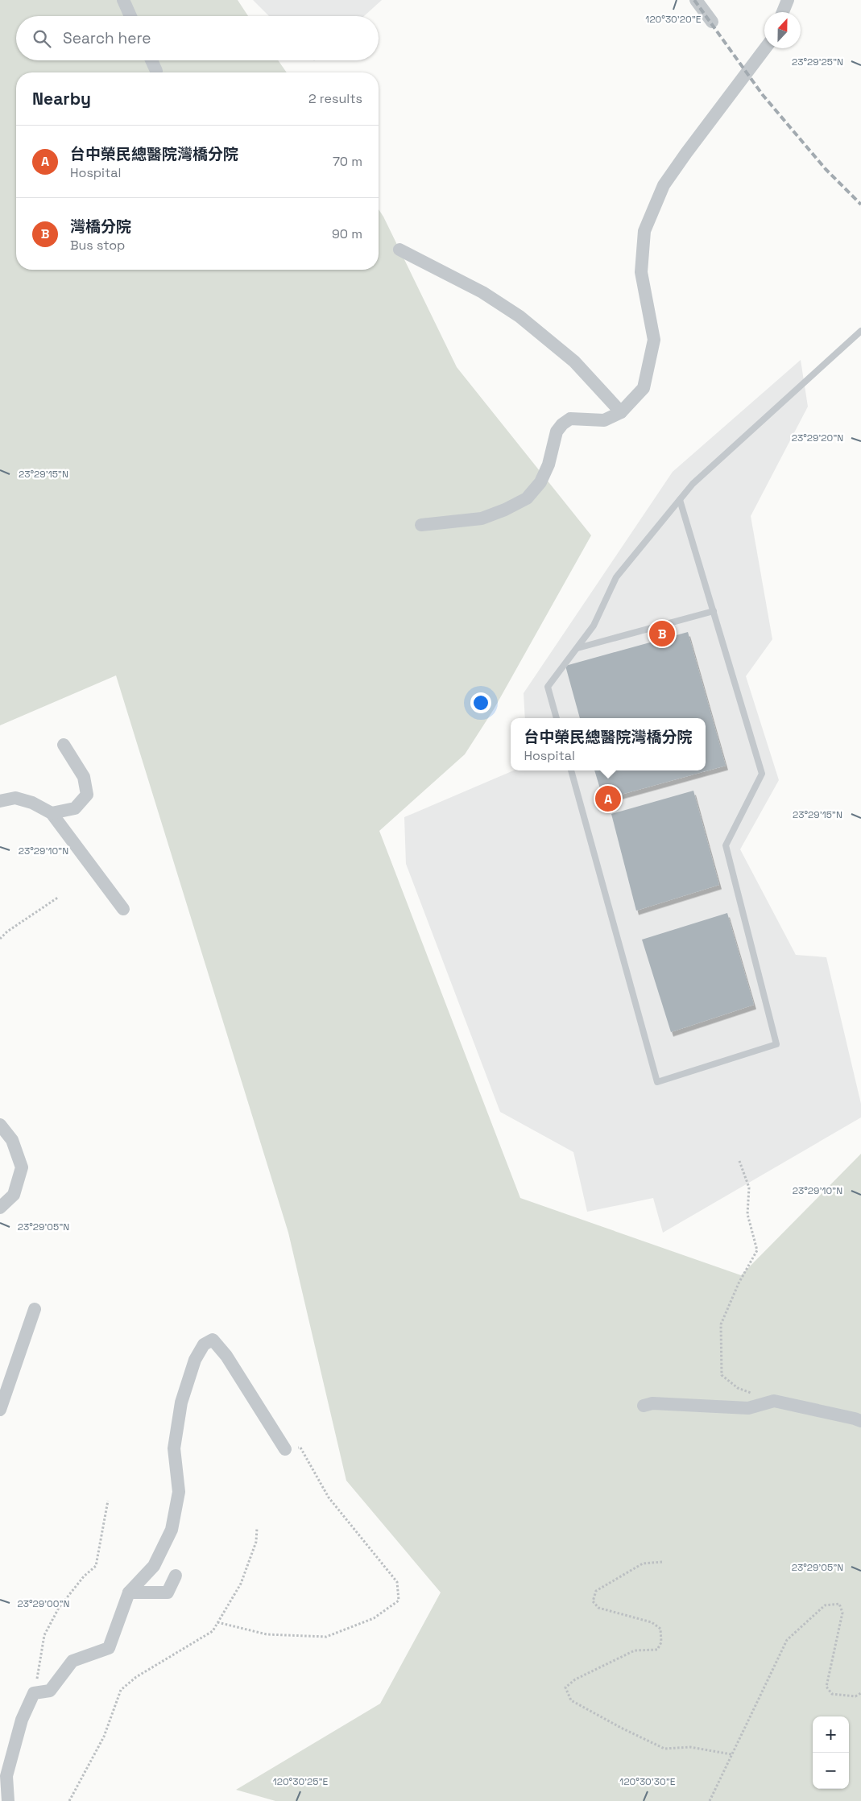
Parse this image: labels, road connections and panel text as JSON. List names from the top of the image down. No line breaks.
{"north":"top","page":{"search":"Search here","heading":["Nearby","2 results"],"list":[{"mark":"A","name":"台中榮民總醫院灣橋分院","note":"Hospital","value":"70 m"},{"mark":"B","name":"灣橋分院","note":"Bus stop","value":"90 m"}],"pins":["B","A"],"popup":["台中榮民總醫院灣橋分院","Hospital"],"map_buttons":["+","−"]},"coordinates":["120°30'20\"E","23°29'25\"N","23°29'20\"N","23°29'15\"N","23°29'10\"N","23°29'05\"N","23°29'00\"N","120°30'25\"E","120°30'30\"E"]}
